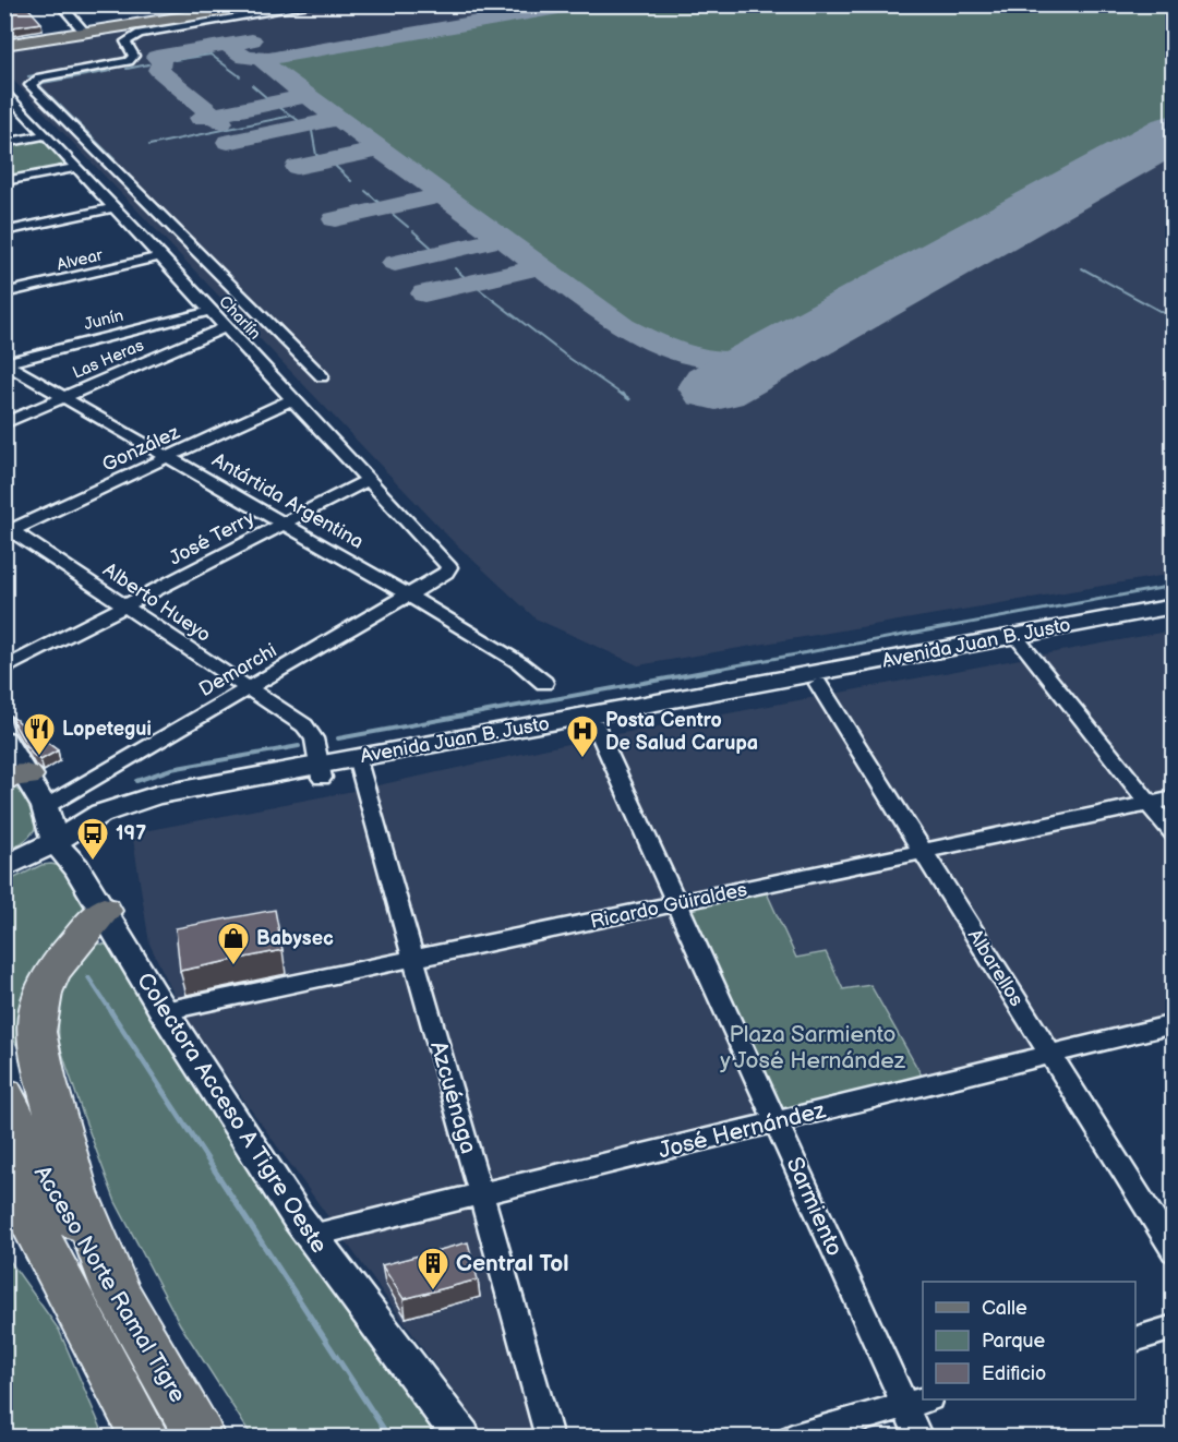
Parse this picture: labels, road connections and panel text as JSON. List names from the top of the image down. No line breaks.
{"streets":{"highway":["Acceso Norte Ramal Tigre"],"main road":["Avenida Juan B. Justo","Colectora Acceso A Tigre Oeste"],"street":["Alvear","Charlín","Junín","Las Heras","González","Antártida Argentina","José Terry","Alberto Hueyo","Demarchi","Ricardo Güiraldes","Albarellos","Azcuénaga","José Hernández","Sarmiento"]},"crossings":[["Alvear","Charlín"],["Charlín","Junín"],["Charlín","Las Heras"],["Charlín","González"],["Charlín","José Terry"],["Charlín","Demarchi"],["Junín","Antártida Argentina"],["Las Heras","Antártida Argentina"],["González","Antártida Argentina"],["González","Alberto Hueyo"],["Antártida Argentina","José Terry"],["Antártida Argentina","Demarchi"],["José Terry","Alberto Hueyo"],["Alberto Hueyo","Avenida Juan B. Justo"],["Alberto Hueyo","Demarchi"],["Avenida Juan B. Justo","Albarellos"],["Avenida Juan B. Justo","Azcuénaga"],["Avenida Juan B. Justo","Colectora Acceso A Tigre Oeste"],["Avenida Juan B. Justo","Sarmiento"],["Demarchi","Colectora Acceso A Tigre Oeste"],["Ricardo Güiraldes","Albarellos"],["Ricardo Güiraldes","Azcuénaga"],["Ricardo Güiraldes","Colectora Acceso A Tigre Oeste"],["Ricardo Güiraldes","Sarmiento"],["Albarellos","José Hernández"],["Azcuénaga","José Hernández"],["Colectora Acceso A Tigre Oeste","José Hernández"],["José Hernández","Sarmiento"]],"parks":["Plaza Sarmiento y José Hernández"],"places":{"restaurant":["Lopetegui"],"hospital":["Posta Centro De Salud Carupa"],"bus stop":["197"],"shop":["Babysec"],"building":["Central Tol"]},"legend":["Calle","Parque","Edificio"]}
